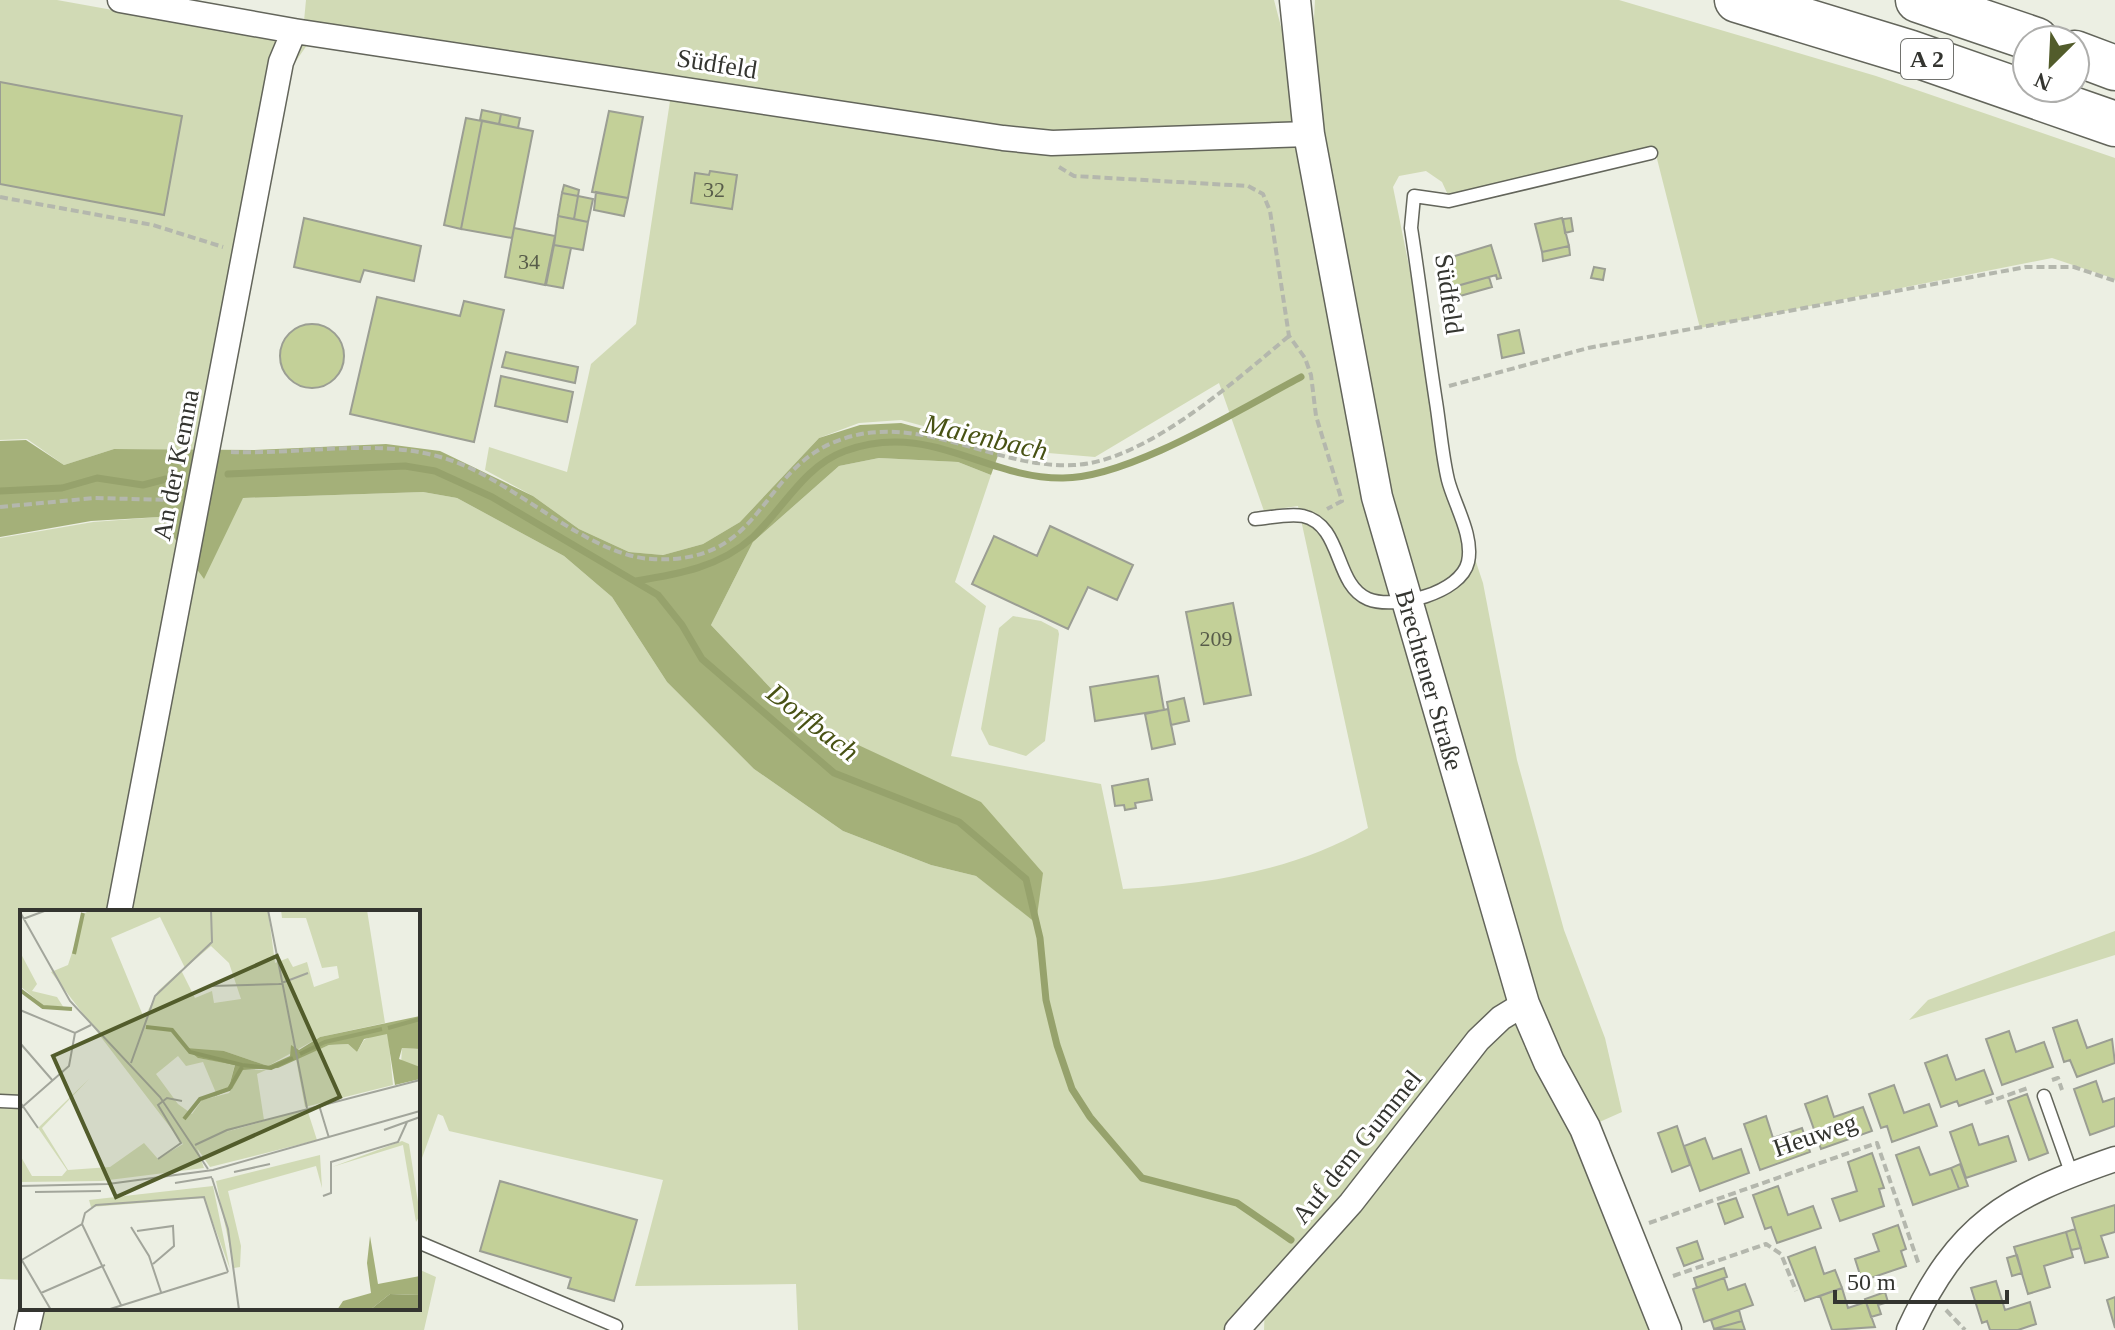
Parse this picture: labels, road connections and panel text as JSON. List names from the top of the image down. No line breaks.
{"streets":{"highway":["A 2"],"street":["Südfeld","An der Kemna","Brechtener Straße","Auf dem Gummel"],"path":["Heuweg"]},"crossings":[["Südfeld","An der Kemna"],["Südfeld","Brechtener Straße"],["Brechtener Straße","Heuweg"],["Brechtener Straße","Auf dem Gummel"]],"water":["Maienbach","Dorfbach"],"house_numbers":["32","34","209"],"scale_bar":"50 m","north":"bottom left"}
